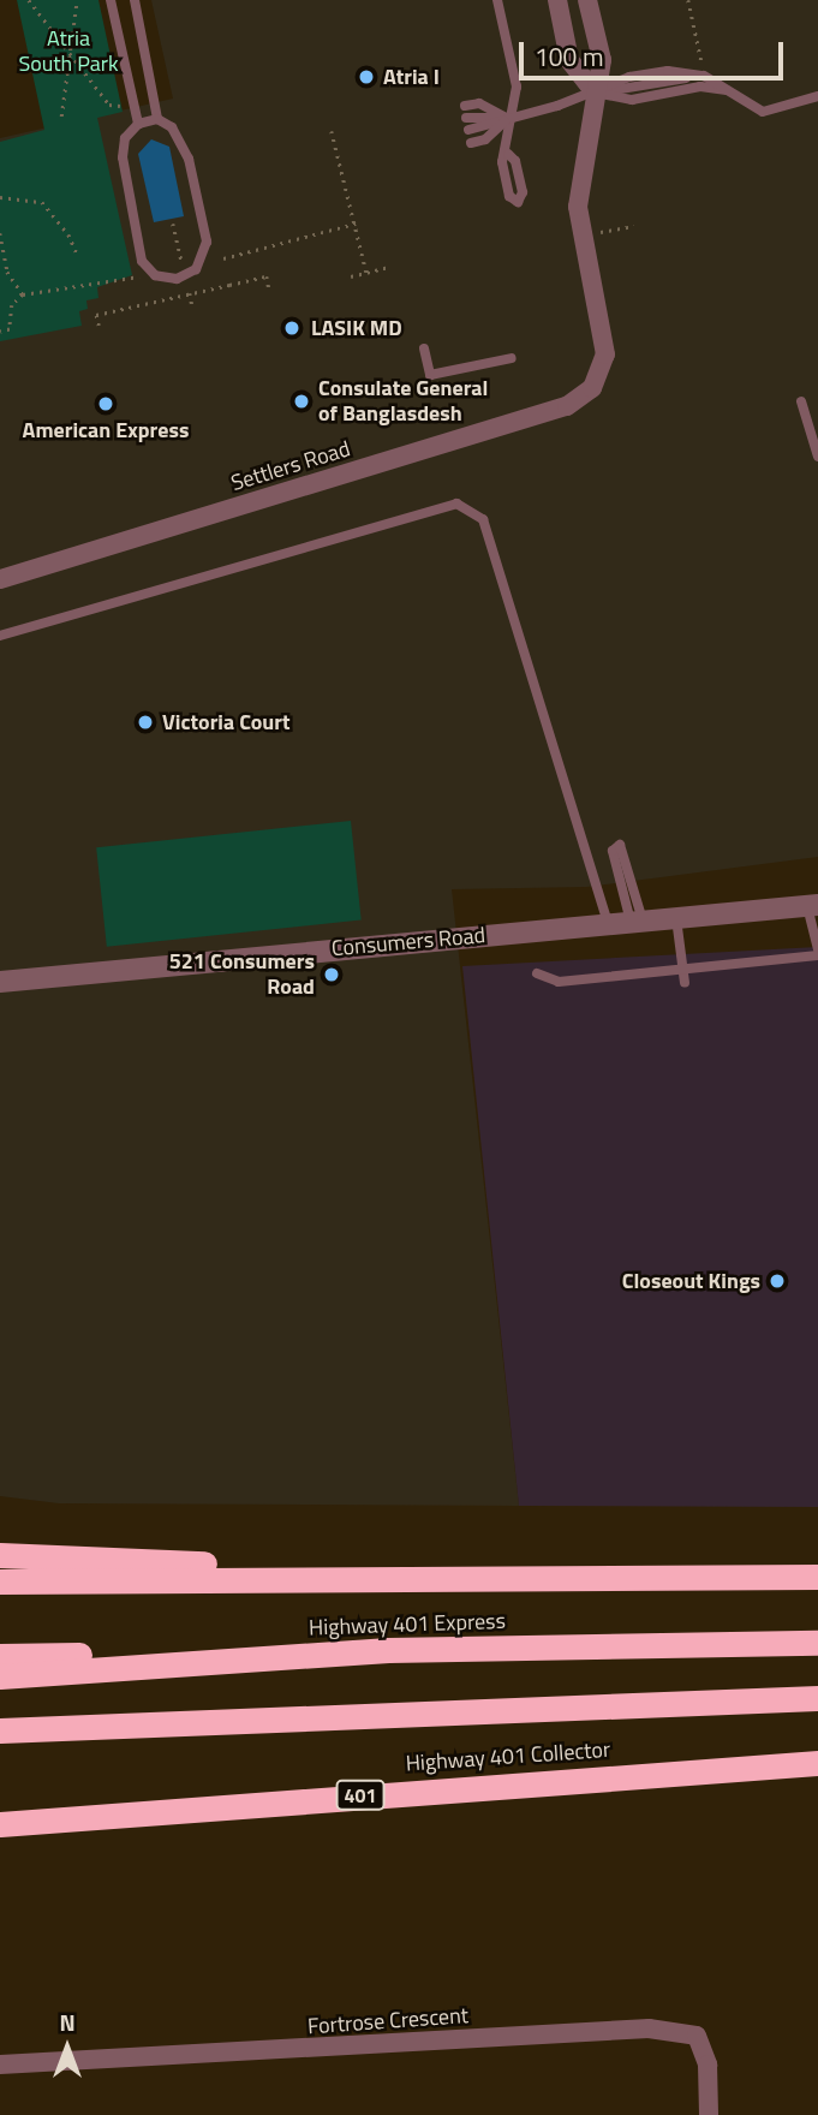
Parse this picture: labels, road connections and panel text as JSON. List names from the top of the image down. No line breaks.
{"streets":{"highway":["Highway 401 Express","Highway 401 Collector","401"],"street":["Settlers Road","Consumers Road","Fortrose Crescent"]},"parks":["Atria South Park"],"places":["Atria I","LASIK MD","Consulate General of Banglasdesh","American Express","Victoria Court","521 Consumers Road","Closeout Kings"],"scale_bar":"100 m","north":"top"}
